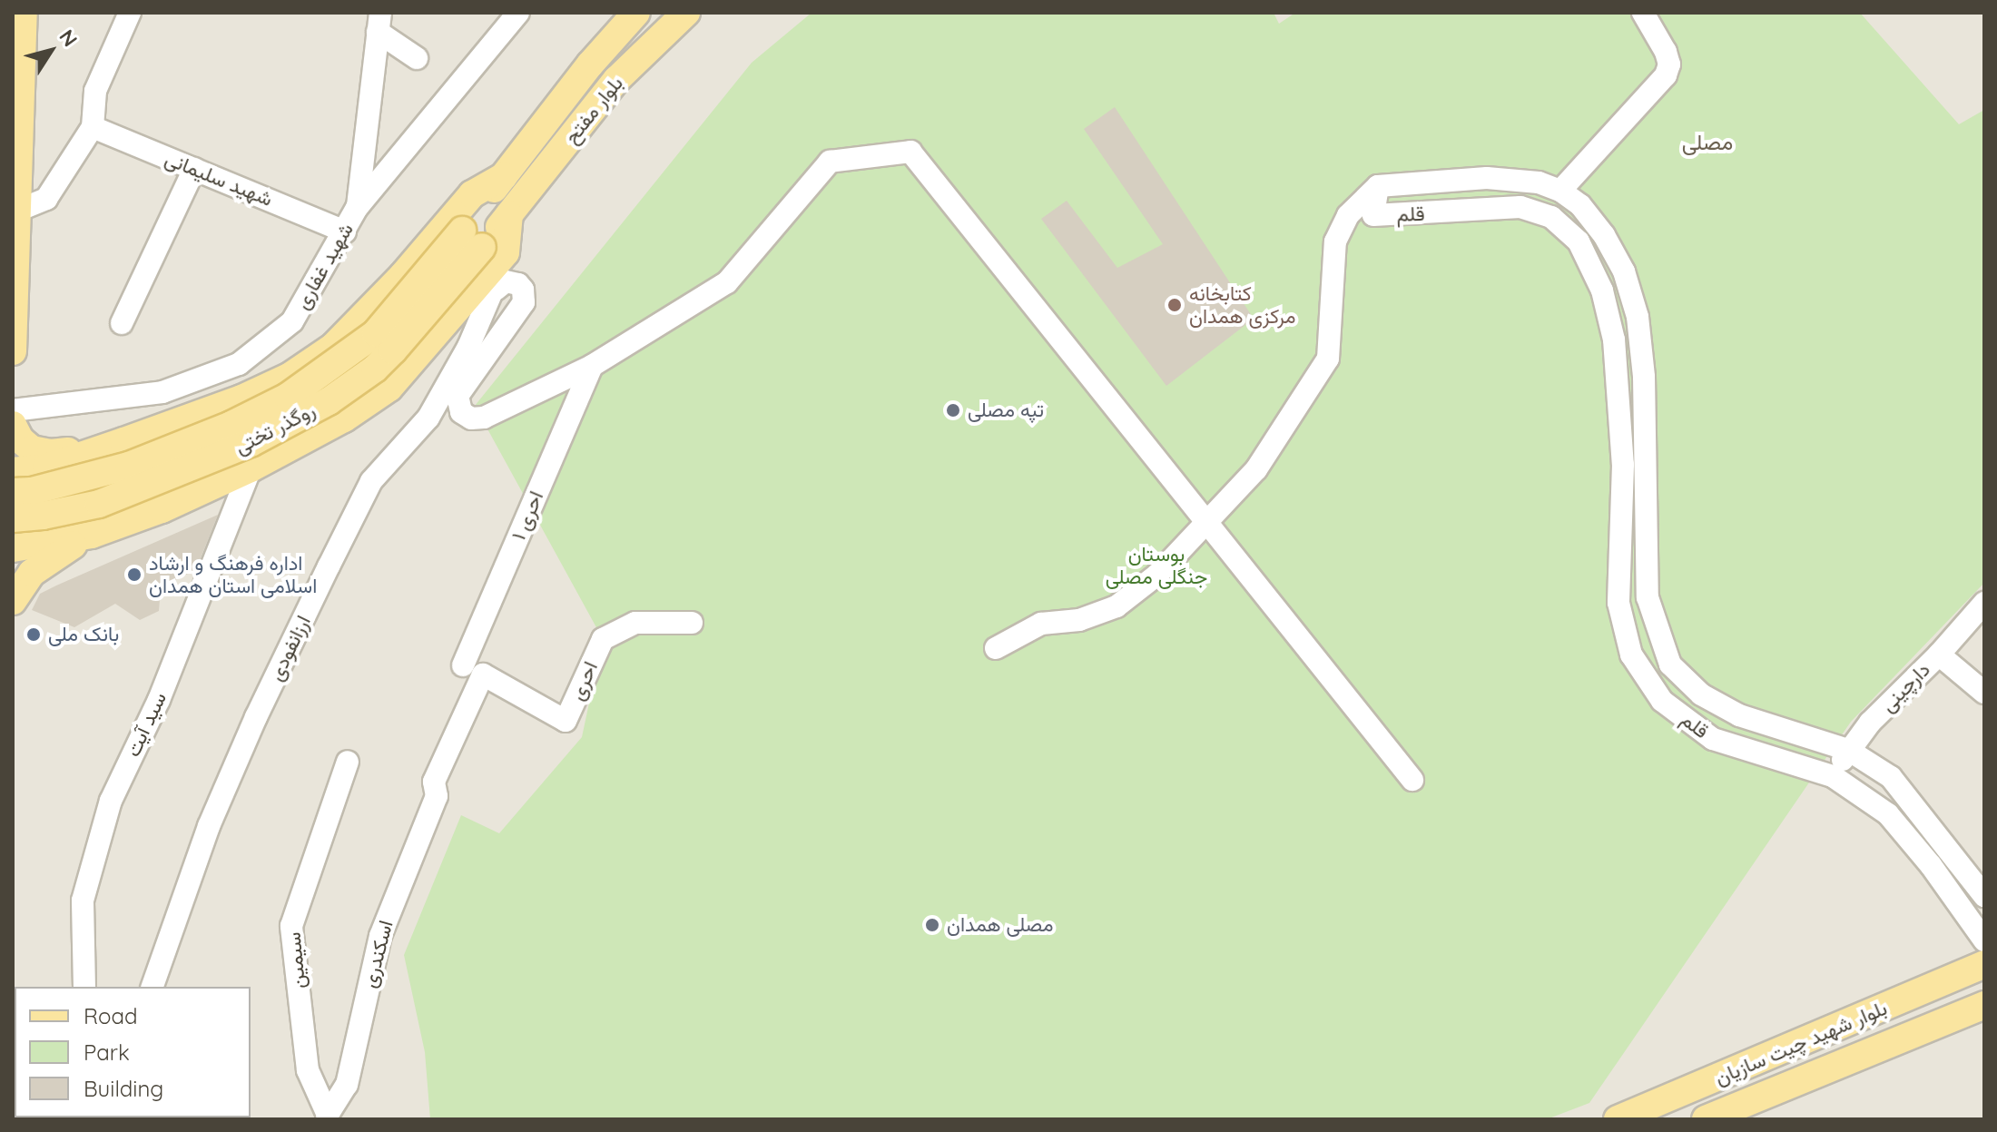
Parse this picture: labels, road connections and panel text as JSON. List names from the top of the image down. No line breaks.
{"streets":{"main road":["بلوار مفتح","روگذر تختی","بلوار شهید چیت سازیان"],"street":["شهید سلیمانی","قلم","شهید غفاری","احری ۱","ارزانفودی","احری","دارچینی","سید آیت","اسکندری","سیمین"]},"crossings":[["بلوار مفتح","روگذر تختی"],["بلوار مفتح","ارزانفودی"],["شهید سلیمانی","شهید غفاری"],["قلم","دارچینی"],["روگذر تختی","ارزانفودی"],["احری ۱","احری"],["احری ۱","اسکندری"],["اسکندری","سیمین"]],"districts":["مصلی"],"parks":["بوستان جنگلی مصلی"],"places":["کتابخانه مرکزی همدان","تپه مصلی","اداره فرهنگ و ارشاد اسلامی استان همدان","بانک ملی","مصلی همدان"],"legend":["Road","Park","Building"],"north":"top right"}
